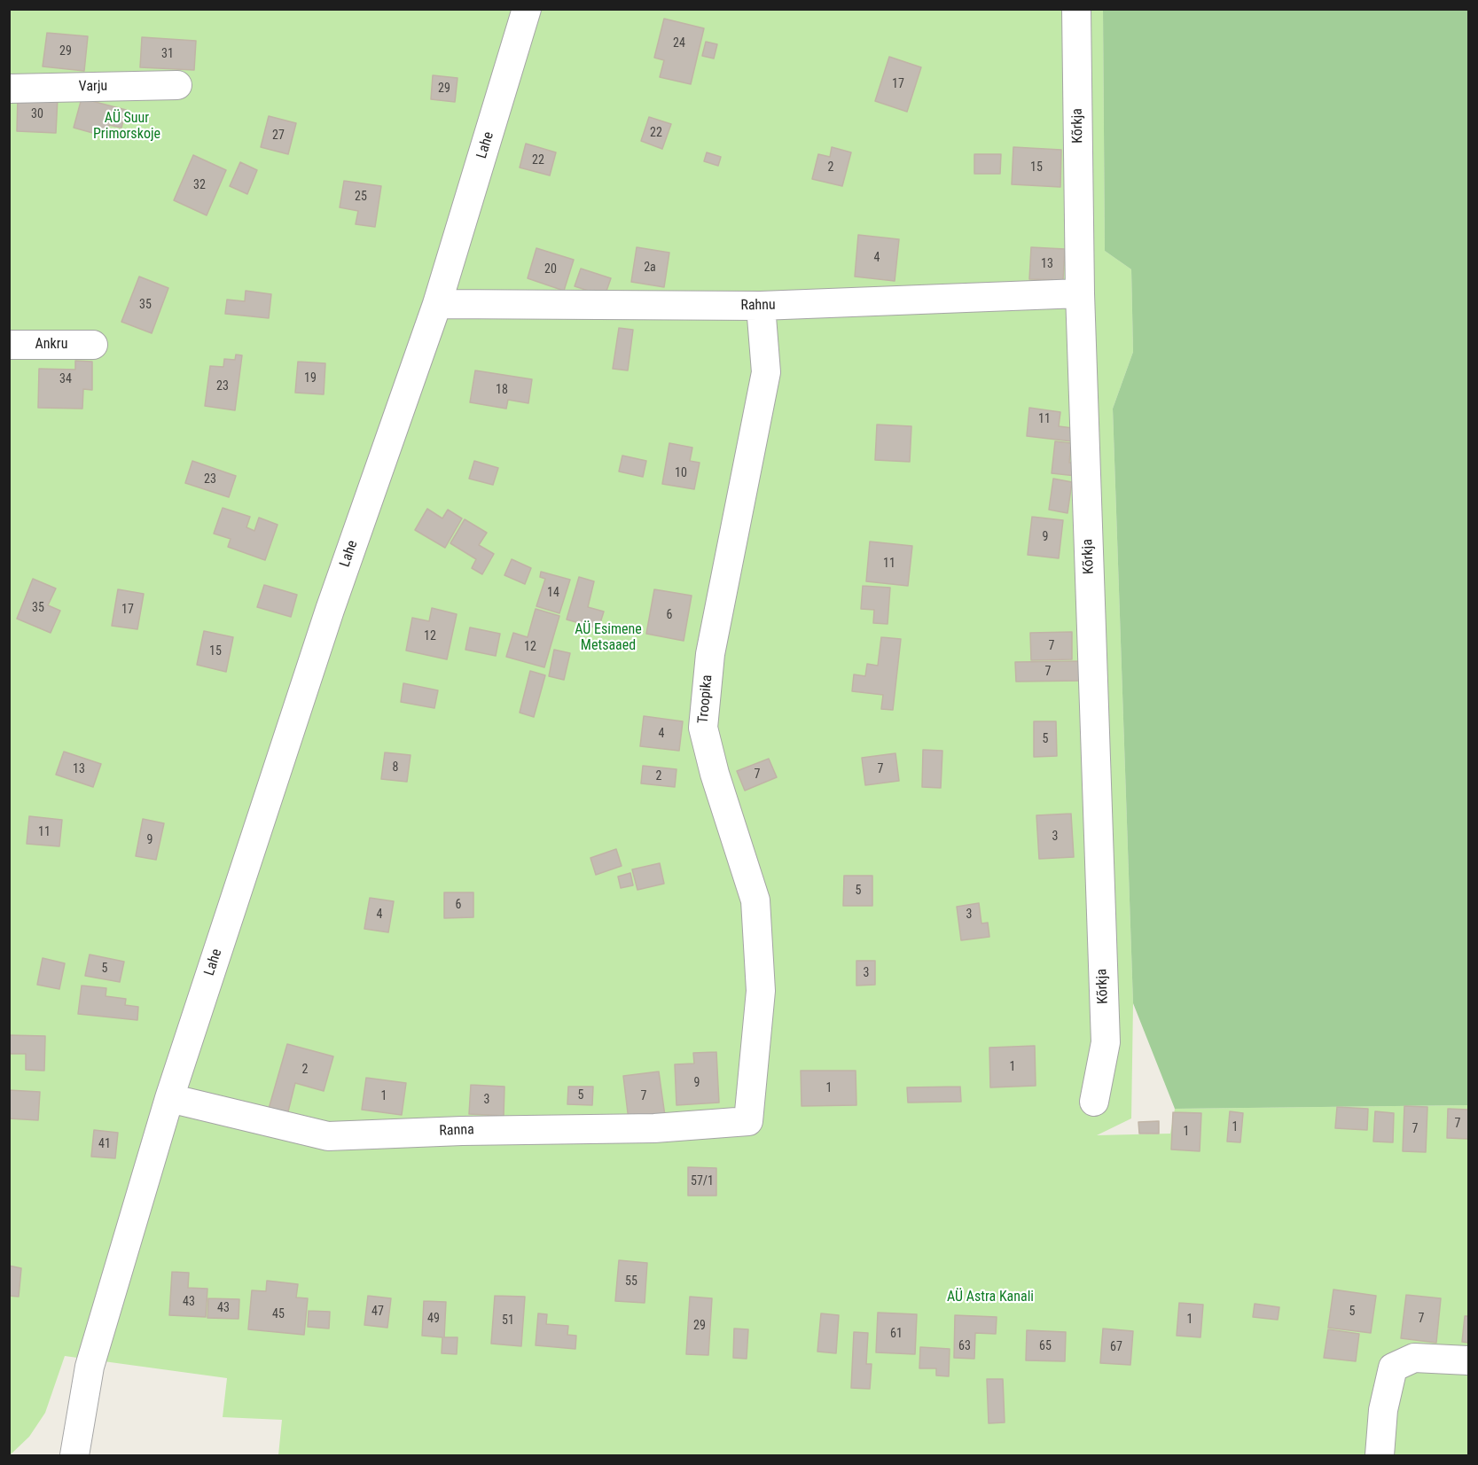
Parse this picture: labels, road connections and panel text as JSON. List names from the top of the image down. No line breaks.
{"streets":{"street":["Varju","Kõrkja","Lahe","Rahnu","Ankru","Troopika","Ranna"]},"crossings":[["Kõrkja","Rahnu"],["Lahe","Rahnu"],["Lahe","Ranna"],["Rahnu","Troopika"],["Troopika","Ranna"]],"parks":["AÜ Suur Primorskoje","AÜ Esimene Metsaaed","AÜ Astra Kanali"],"house_numbers":["24","29","31","17","29","30","22","27","22","2","15","32","25","4","13","2a","20","35","19","34","23","18","11","10","23","9","11","14","35","17","6","12","7","12","15","7","4","5","8","13","7","7","2","11","3","9","5","6","4","3","5","3","1","2","9","1","5","1","7","3","7","1","7","1","41","57/1","55","43","43","47","5","45","49","7","1","51","29","61","63","65","67"]}
